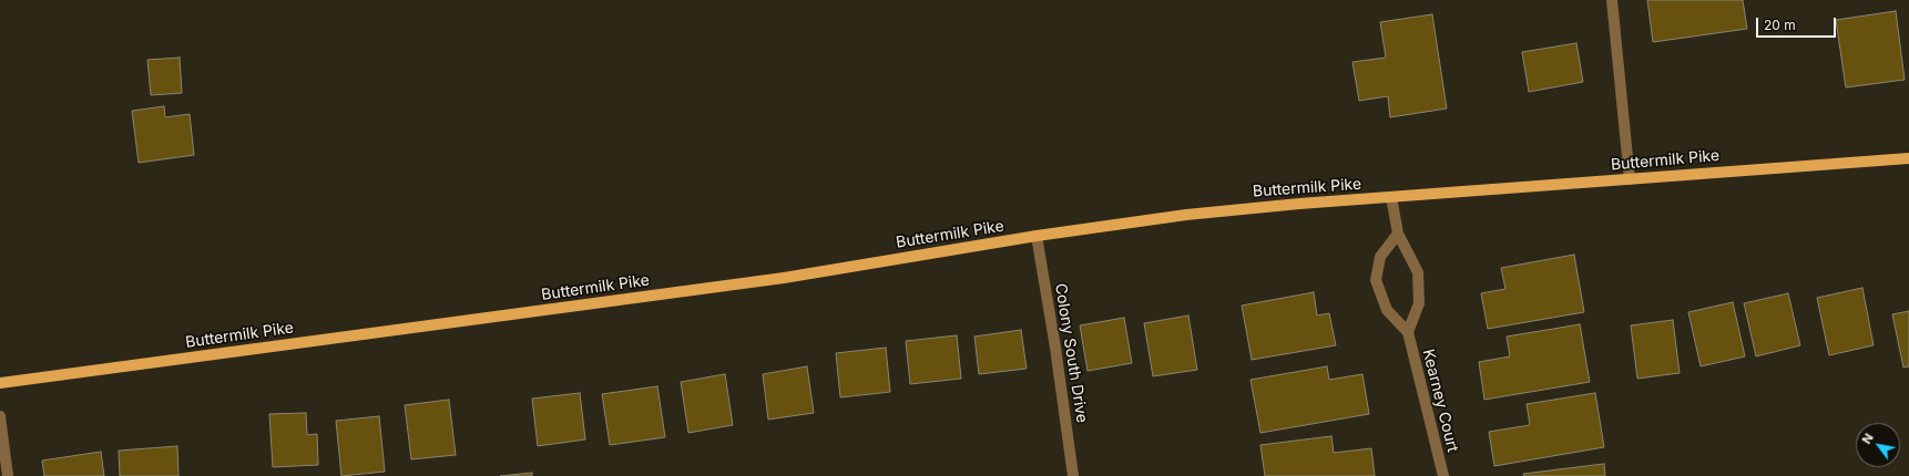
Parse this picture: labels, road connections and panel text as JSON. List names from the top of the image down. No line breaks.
{"streets":{"main road":["Buttermilk Pike"],"street":["Colony South Drive","Kearney Court"]},"crossings":[["Buttermilk Pike","Colony South Drive"],["Buttermilk Pike","Kearney Court"]],"scale_bar":"20 m","north":"top left"}
